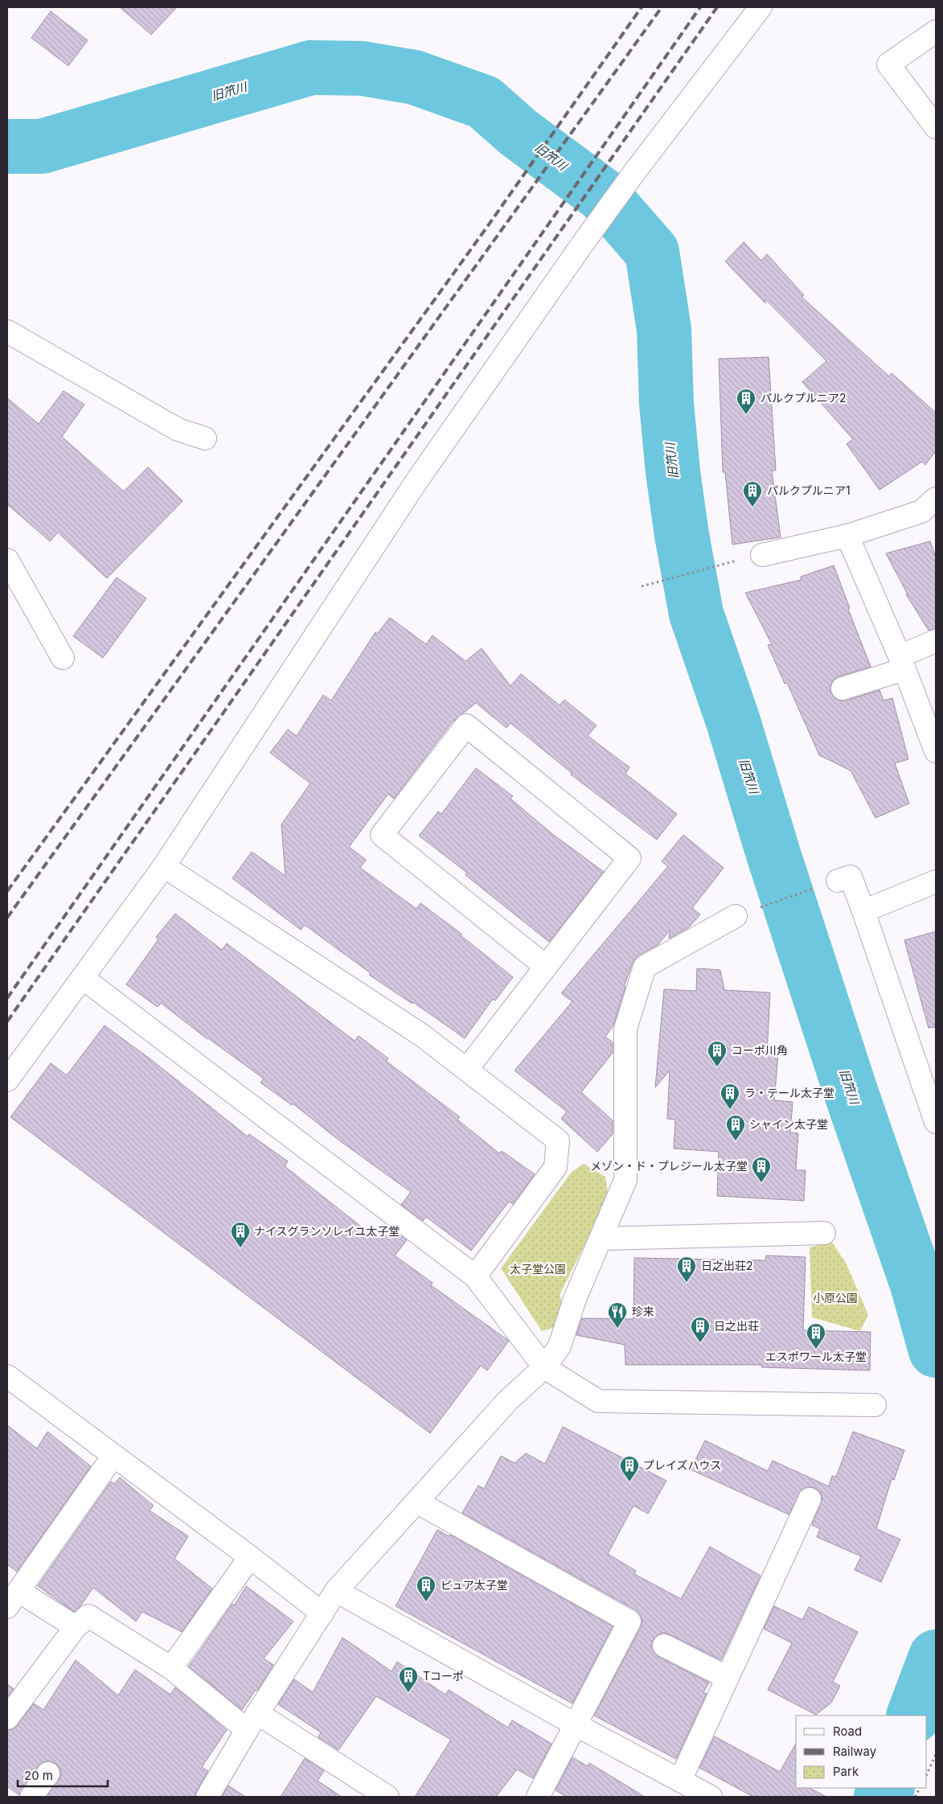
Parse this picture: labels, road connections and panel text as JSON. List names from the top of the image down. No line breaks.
{"water":["旧笊川"],"parks":["太子堂公園","小原公園"],"places":{"building":["パルクプルニア2","パルクプルニア1","コーポ川角","ラ・テール太子堂","シャイン太子堂","メゾン・ド・プレジール太子堂","ナイスグランソレイユ太子堂","日之出荘2","日之出荘","エスポワール太子堂","プレイズハウス","ピュア太子堂","Tコーポ"],"restaurant":["珍来"]},"legend":["Road","Railway","Park"],"scale_bar":"20 m"}
